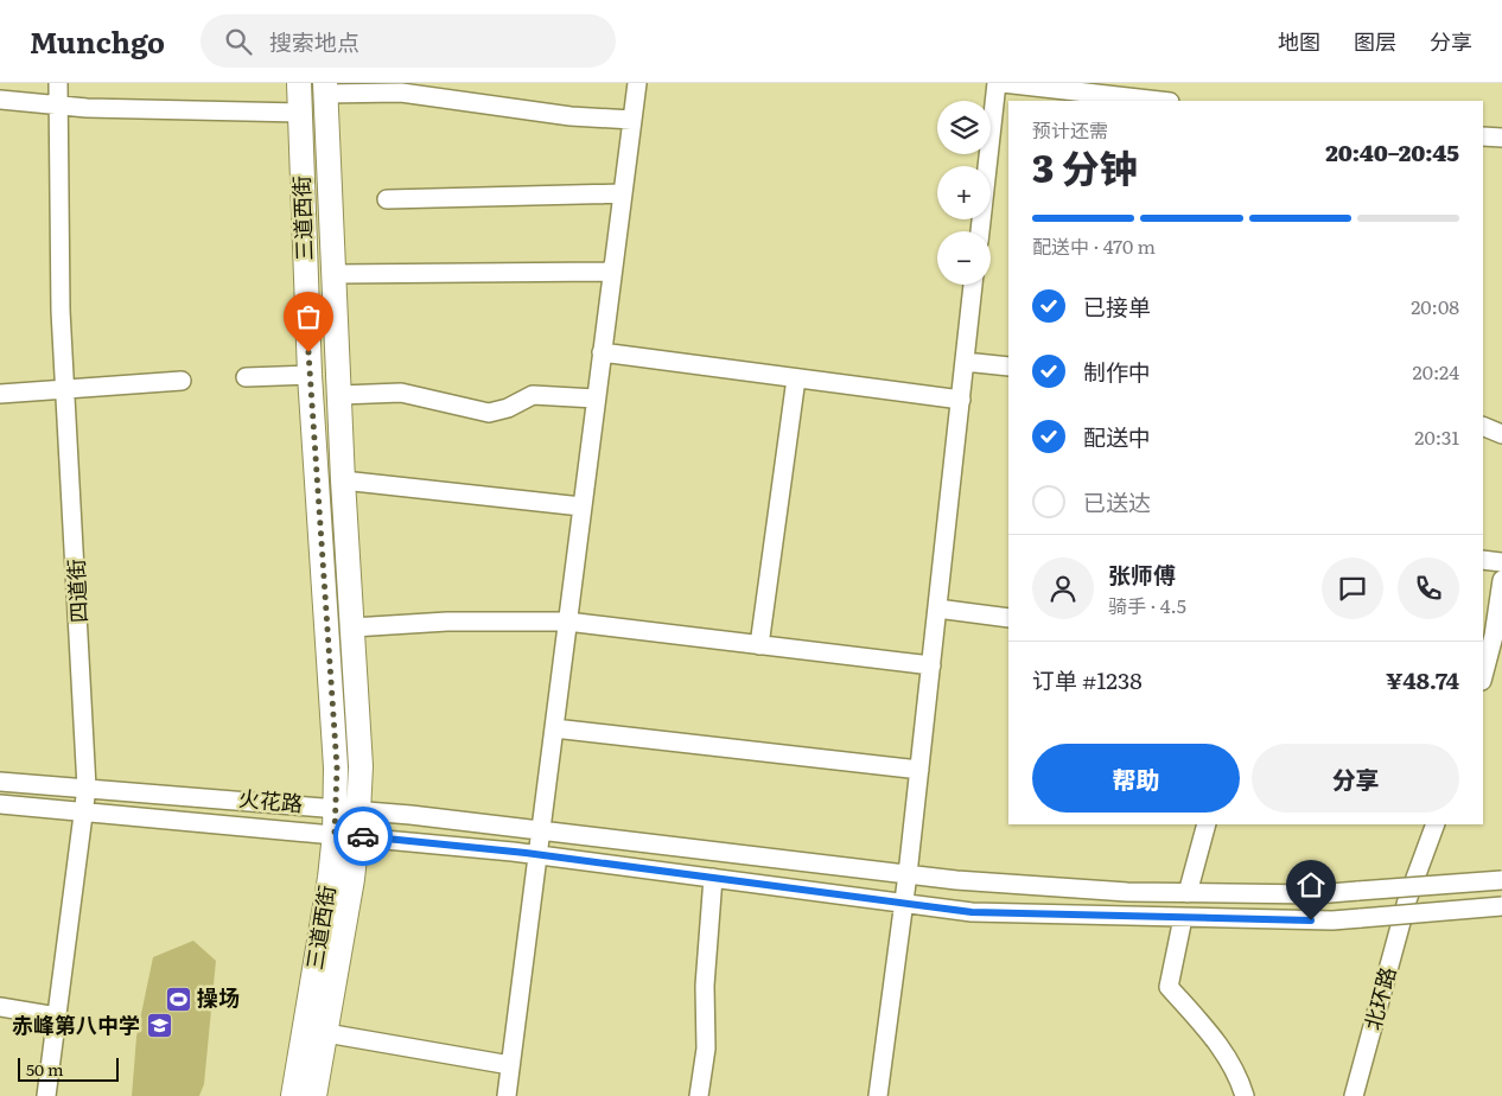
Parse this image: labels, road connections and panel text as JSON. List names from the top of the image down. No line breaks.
{"streets":{"main road":["三道西街"],"street":["四道街","火花路","北环路"]},"crossings":[["三道西街","火花路"],["四道街","火花路"]],"places":{"sports":["操场"],"school or university":["赤峰第八中学"]},"scale_bar":"50 m","page":{"header":"Munchgo","search":"搜索地点","nav":["地图","图层","分享"],"map_buttons":["+","−"],"heading":["3 分钟","预计还需","20:40–20:45"],"panel":["张师傅","骑手 · 4.5","订单 #1238","¥48.74"],"bar":"配送中 · 470 m","list":[["已接单","20:08"],["制作中","20:24"],["配送中","20:31"],"已送达"],"buttons":["帮助","分享"],"scale":"50 m"}}
